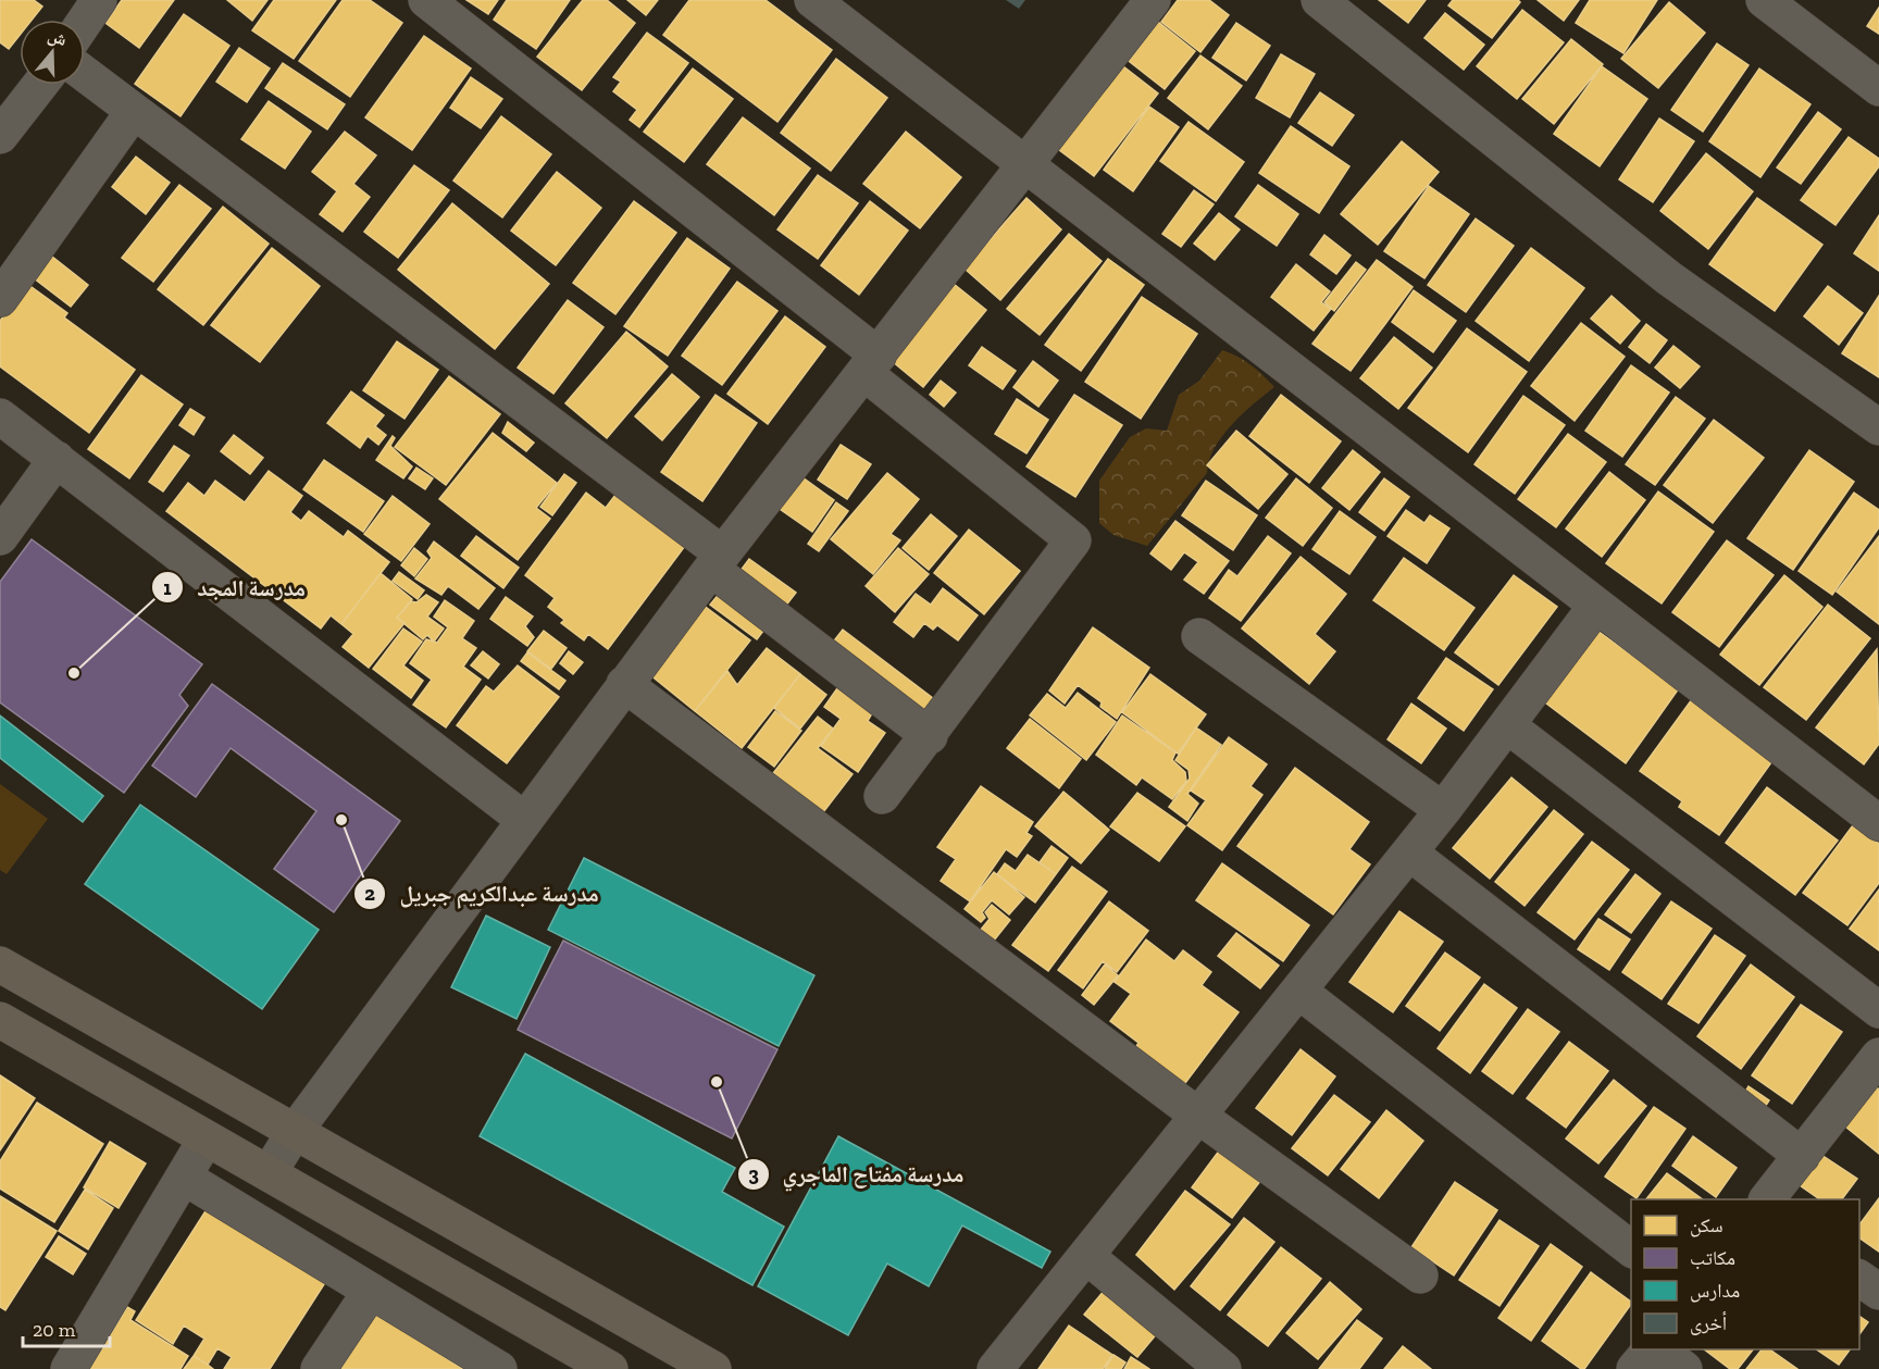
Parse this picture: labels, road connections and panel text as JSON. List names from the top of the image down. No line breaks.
{"places":["مدرسة المجد","مدرسة عبدالكريم جبريل","مدرسة مفتاح الماجري"],"legend":["سكن","مكاتب","مدارس","أخرى"],"scale_bar":"20 m","north":"top"}
